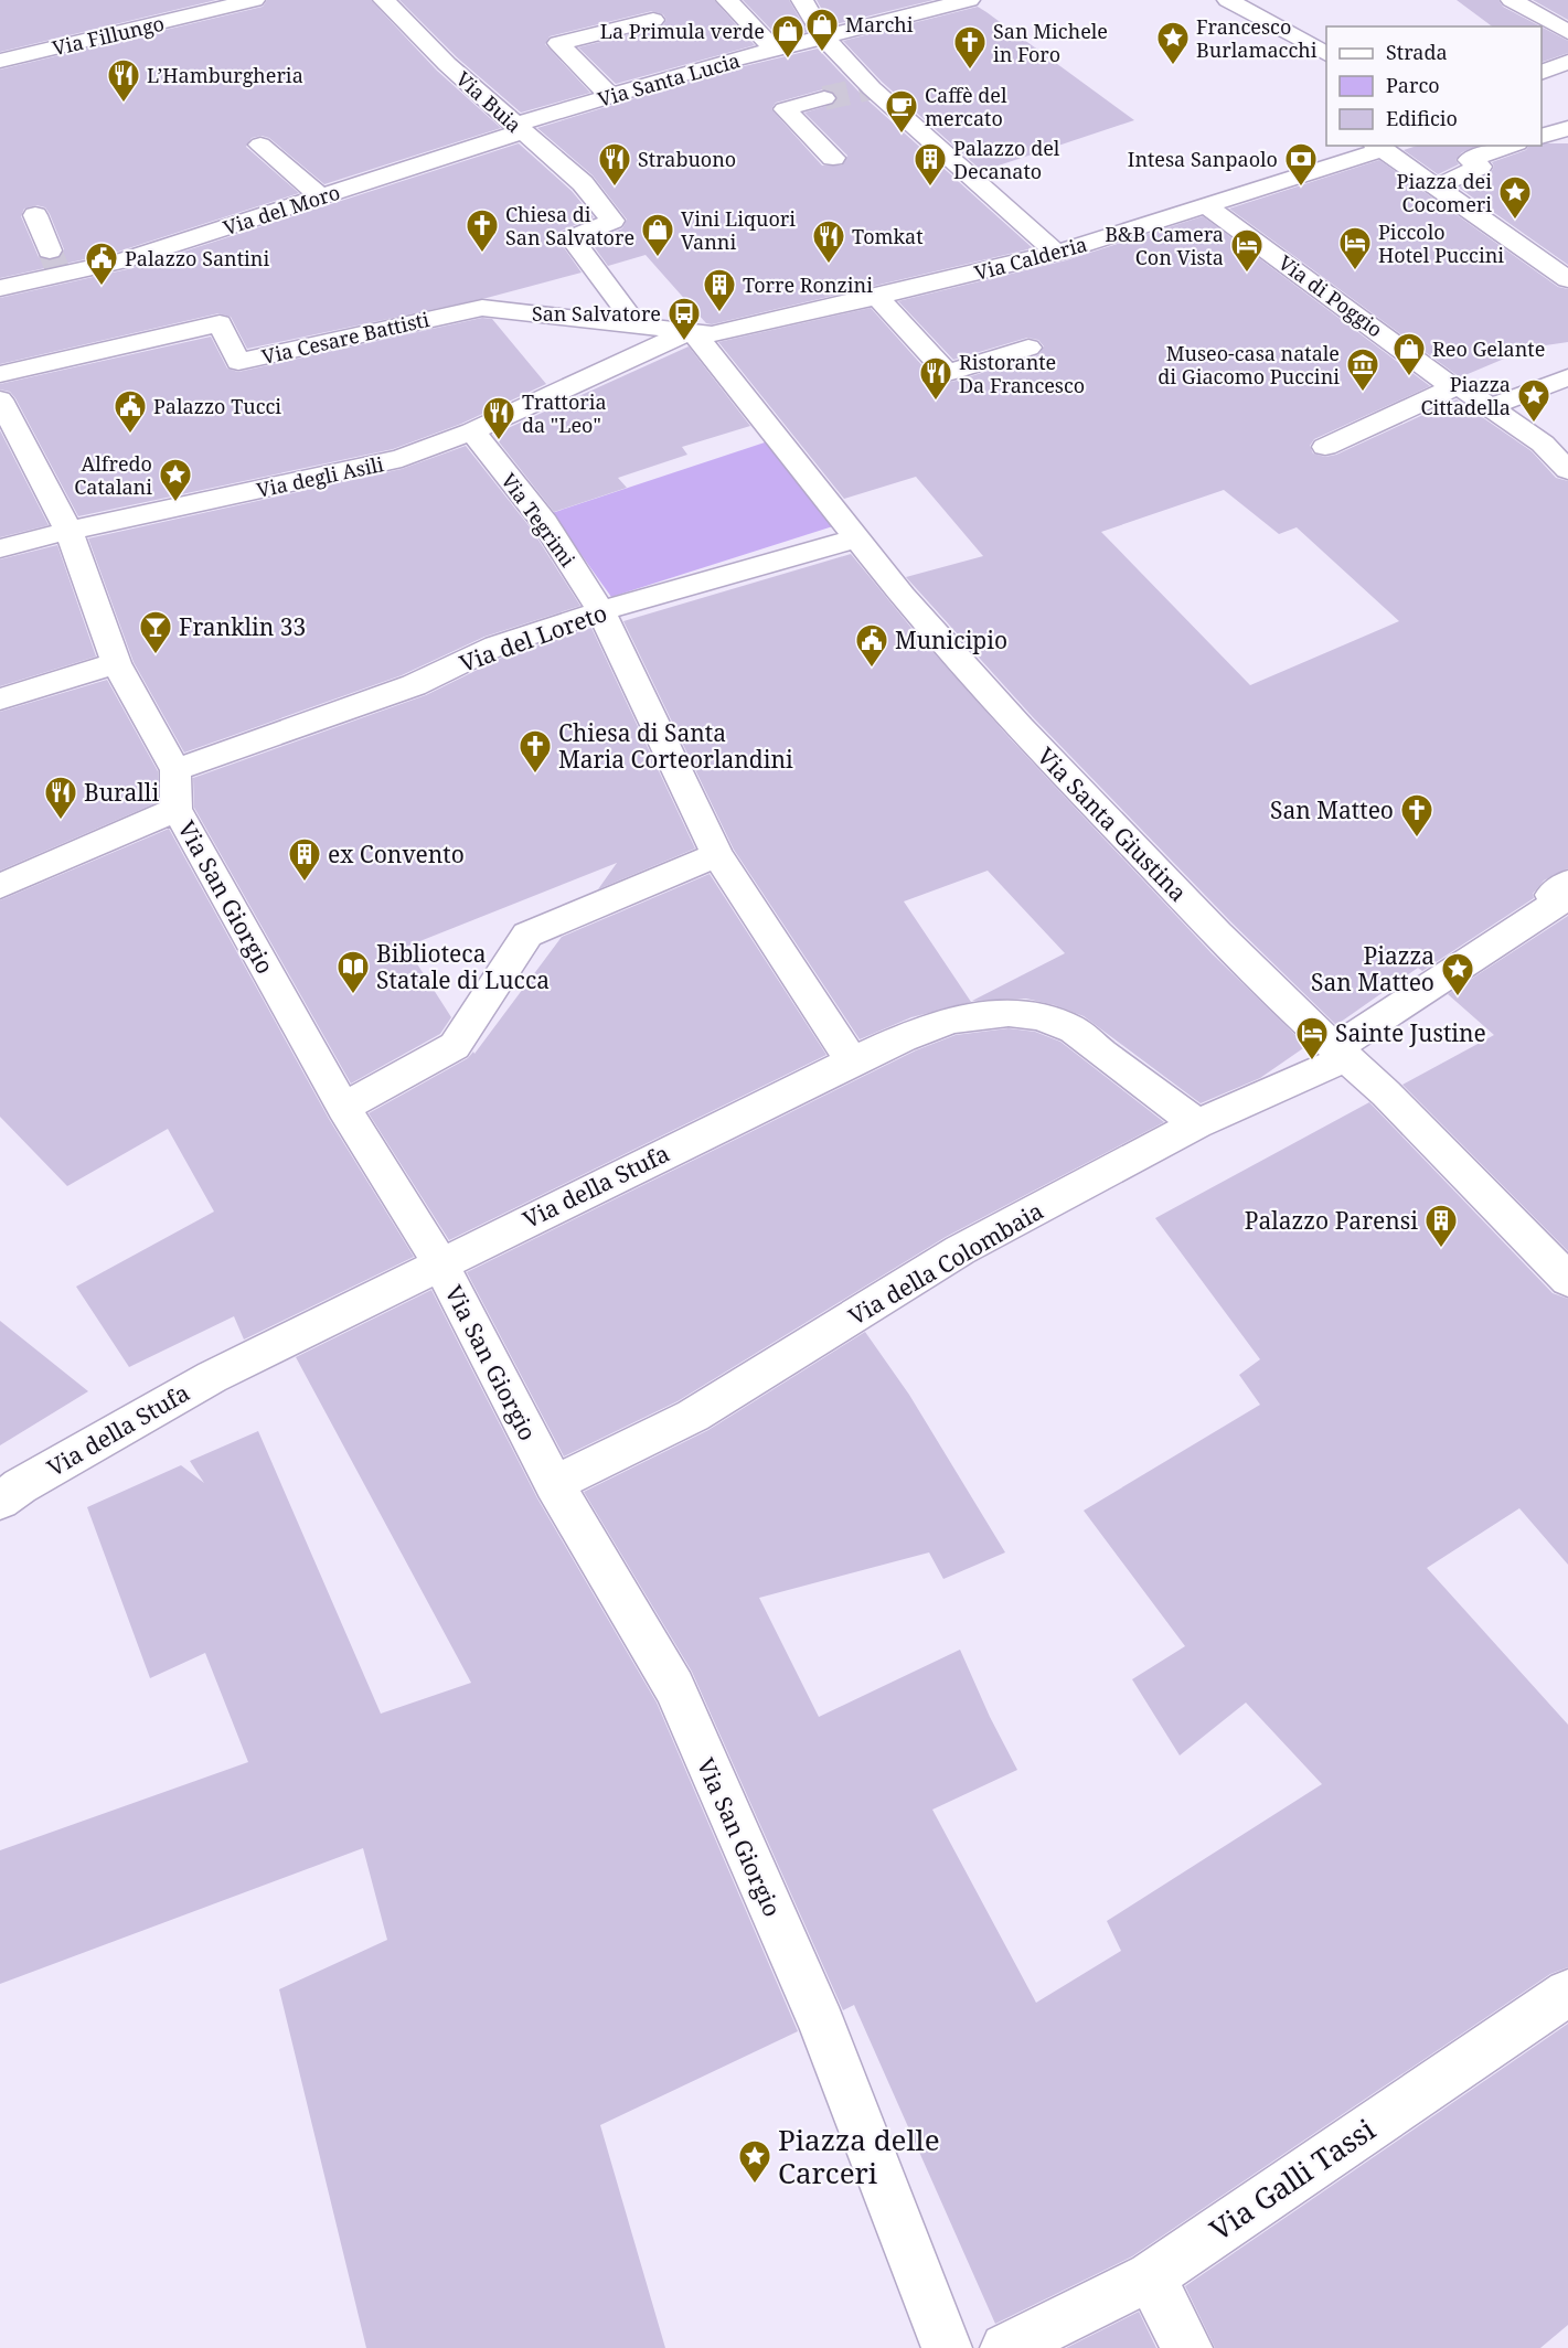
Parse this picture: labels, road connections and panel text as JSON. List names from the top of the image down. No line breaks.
{"streets":{"street":["Via Fillungo","Via Santa Lucia","Via Buia","Via del Moro","Via Calderia","Via di Poggio","Via Cesare Battisti","Via degli Asili","Via Tegrimi","Via del Loreto","Via Santa Giustina","Via San Giorgio","Via della Stufa","Via della Colombaia","Via Galli Tassi"]},"crossings":[["Via Santa Lucia","Via Buia"],["Via Santa Lucia","Via del Moro"],["Via Buia","Via del Moro"],["Via Buia","Via Cesare Battisti"],["Via Calderia","Via di Poggio"],["Via Calderia","Via degli Asili"],["Via Calderia","Via Santa Giustina"],["Via degli Asili","Via Tegrimi"],["Via degli Asili","Via Santa Giustina"],["Via degli Asili","Via San Giorgio"],["Via Tegrimi","Via del Loreto"],["Via Tegrimi","Via della Stufa"],["Via del Loreto","Via Santa Giustina"],["Via del Loreto","Via San Giorgio"],["Via Santa Giustina","Via della Colombaia"],["Via San Giorgio","Via della Stufa"],["Via San Giorgio","Via della Colombaia"],["Via della Stufa","Via della Colombaia"]],"places":{"shop":["Marchi","La Primula verde","Vini Liquori Vanni","Reo Gelante"],"place":["Francesco Burlamacchi","Piazza dei Cocomeri","Piazza Cittadella","Alfredo Catalani","Piazza San Matteo","Piazza delle Carceri"],"church":["San Michele in Foro","Chiesa di San Salvatore","Chiesa di Santa Maria Corteorlandini","San Matteo"],"restaurant":["L’Hamburgheria","Strabuono","Tomkat","Ristorante Da Francesco","Trattoria da \"Leo\"","Buralli"],"cafe":["Caffè del mercato"],"building":["Palazzo del Decanato","Torre Ronzini","ex Convento","Palazzo Parensi"],"bank":["Intesa Sanpaolo"],"hotel":["Piccolo Hotel Puccini","B&B Camera Con Vista","Sainte Justine"],"public building":["Palazzo Santini","Palazzo Tucci","Municipio"],"bus stop":["San Salvatore"],"museum":["Museo-casa natale di Giacomo Puccini"],"bar":["Franklin 33"],"library":["Biblioteca Statale di Lucca"]},"legend":["Strada","Parco","Edificio"]}
